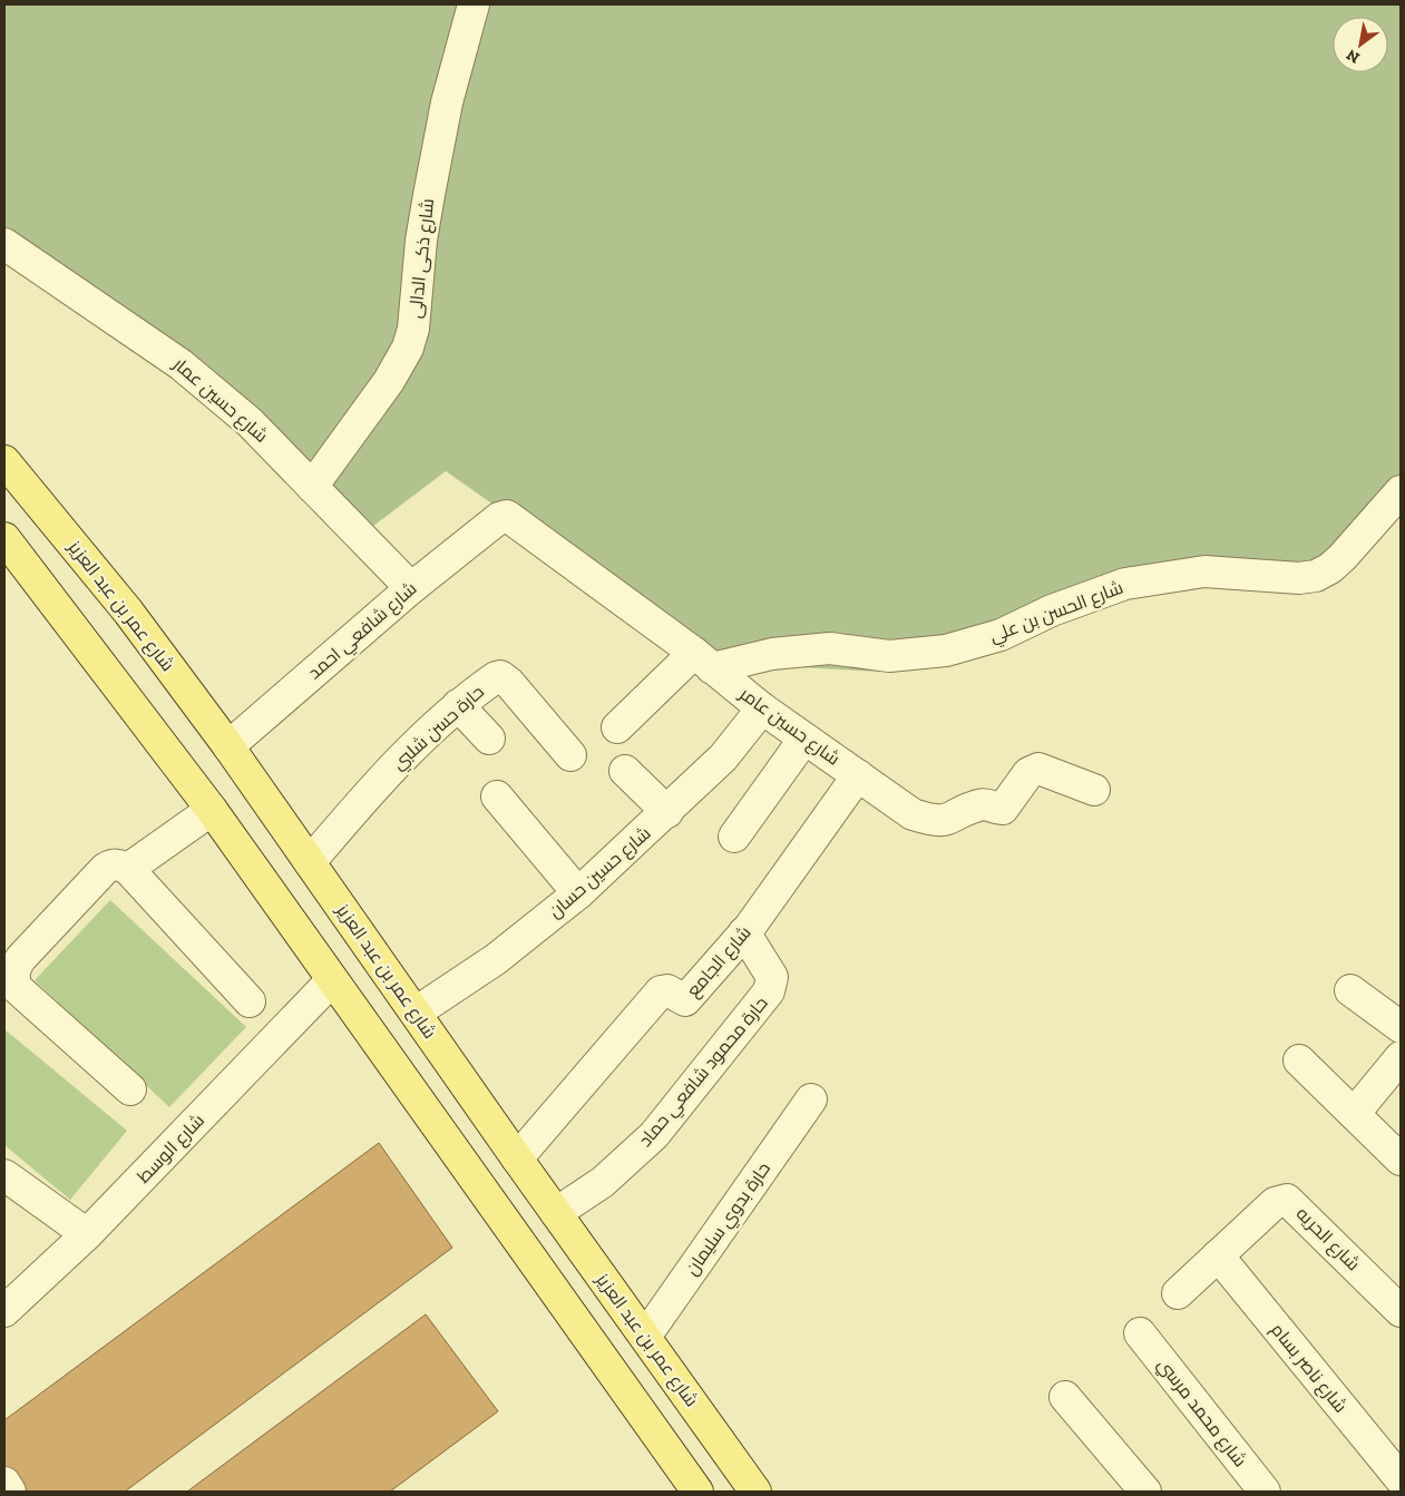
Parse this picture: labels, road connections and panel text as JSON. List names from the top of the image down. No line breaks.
{"streets":{"main road":["شارع عمر بن عبد العزيز"],"street":["شارع ذكى الدالى","شارع حسين عمار","شارع الحسن بن علي","شارع شافعي احمد","شارع حسين عامر","حارة حسن شلبي","شارع حسين حسان","شارع الجامع","حارة محمود شافعي حماد","شارع الوسط","حارة بدوي سليمان","شارع الحريه","شارع ناصر بسام","شارع محمد مرسي"]},"crossings":[["شارع ذكى الدالى","شارع حسين عمار"],["شارع حسين عمار","شارع شافعي احمد"],["شارع عمر بن عبد العزيز","شارع شافعي احمد"],["شارع عمر بن عبد العزيز","حارة حسن شلبي"],["شارع عمر بن عبد العزيز","شارع حسين حسان"],["شارع عمر بن عبد العزيز","شارع الجامع"],["شارع عمر بن عبد العزيز","حارة محمود شافعي حماد"],["شارع عمر بن عبد العزيز","حارة بدوي سليمان"],["شارع الحسن بن علي","شارع حسين عامر"],["شارع شافعي احمد","شارع حسين عامر"],["شارع حسين عامر","شارع حسين حسان"],["شارع حسين عامر","شارع الجامع"],["شارع الجامع","حارة محمود شافعي حماد"],["شارع الحريه","شارع ناصر بسام"]],"north":"bottom left"}
